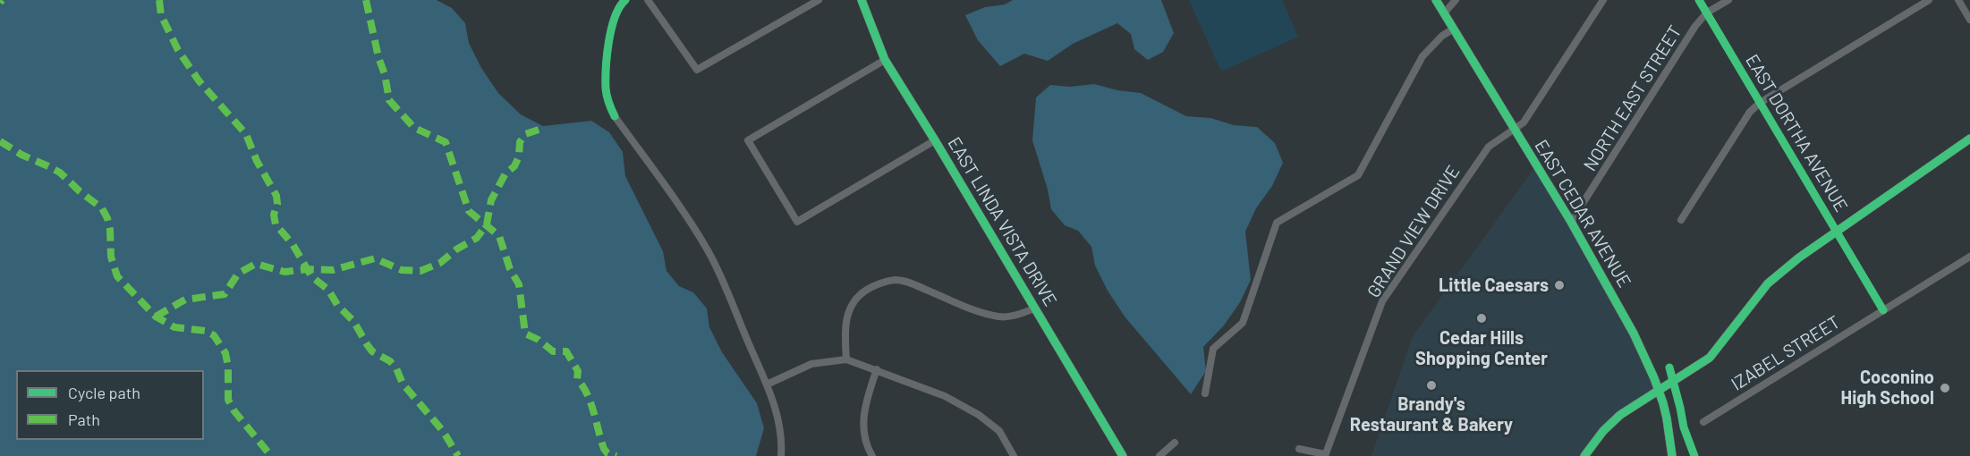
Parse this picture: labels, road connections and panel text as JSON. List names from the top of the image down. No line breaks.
{"streets":{"street":["NORTH EAST STREET","EAST DORTHA AVENUE","EAST CEDAR AVENUE","EAST LINDA VISTA DRIVE","GRAND VIEW DRIVE","IZABEL STREET"]},"crossings":[["NORTH EAST STREET","EAST DORTHA AVENUE"],["NORTH EAST STREET","EAST CEDAR AVENUE"],["EAST DORTHA AVENUE","IZABEL STREET"],["EAST CEDAR AVENUE","GRAND VIEW DRIVE"]],"places":["Little Caesars","Cedar Hills Shopping Center","Brandy's Restaurant & Bakery","Coconino High School"],"legend":["Cycle path","Path"]}
